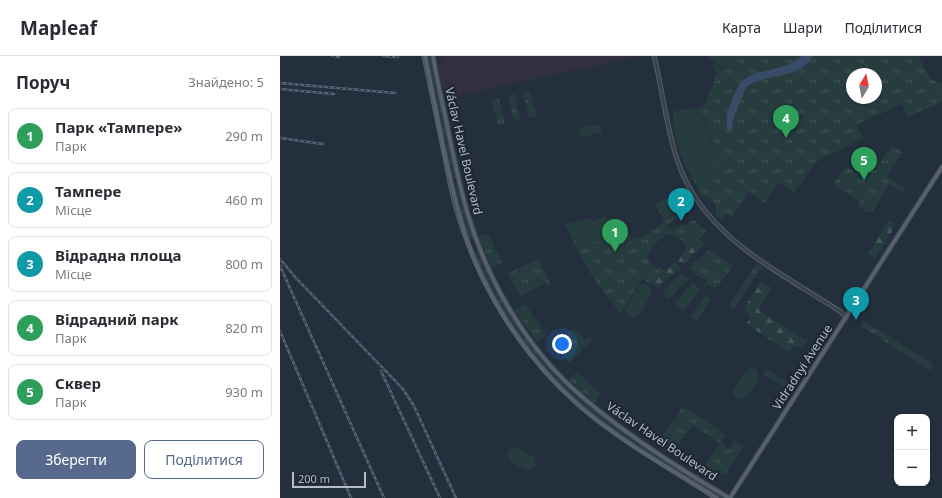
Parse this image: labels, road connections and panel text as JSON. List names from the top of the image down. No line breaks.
{"streets":{"main road":["Václav Havel Boulevard","Vidradnyi Avenue"]},"crossings":[["Václav Havel Boulevard","Vidradnyi Avenue"]],"scale_bar":"200 m","north":"top","page":{"header":"Mapleaf","nav":["Карта","Шари","Поділитися"],"heading":["Поруч","Знайдено: 5"],"pins":["4","5","2","1","3"],"list":[{"mark":"1","name":"Парк «Тампере»","note":"Парк","value":"290 m"},{"mark":"2","name":"Тампере","note":"Місце","value":"460 m"},{"mark":"3","name":"Відрадна площа","note":"Місце","value":"800 m"},{"mark":"4","name":"Відрадний парк","note":"Парк","value":"820 m"},{"mark":"5","name":"Сквер","note":"Парк","value":"930 m"}],"map_buttons":["+","−"],"buttons":["Зберегти","Поділитися"],"scale":"200 m"}}
